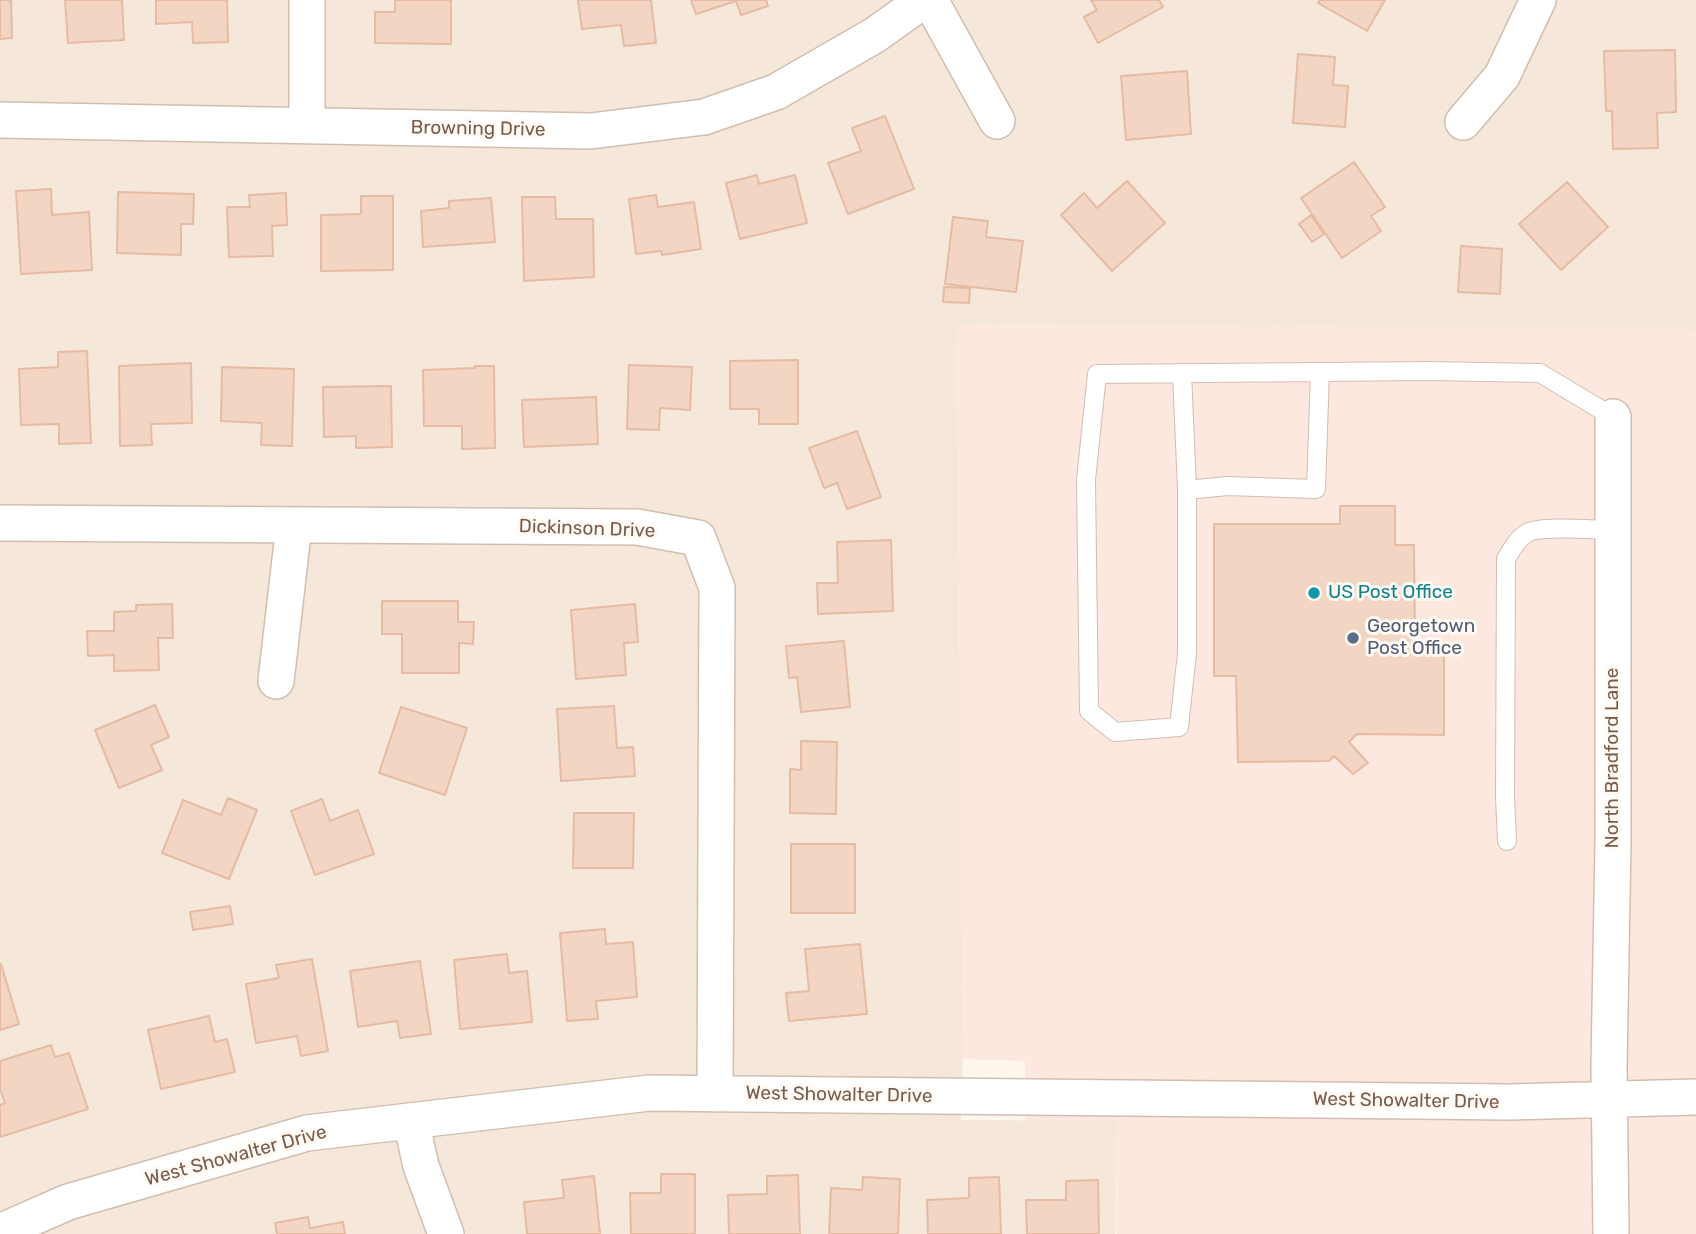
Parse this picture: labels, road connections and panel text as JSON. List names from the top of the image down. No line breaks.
{"streets":{"street":["Browning Drive","Dickinson Drive","North Bradford Lane","West Showalter Drive"]},"crossings":[["Dickinson Drive","West Showalter Drive"],["North Bradford Lane","West Showalter Drive"]],"places":["US Post Office","Georgetown Post Office"]}
